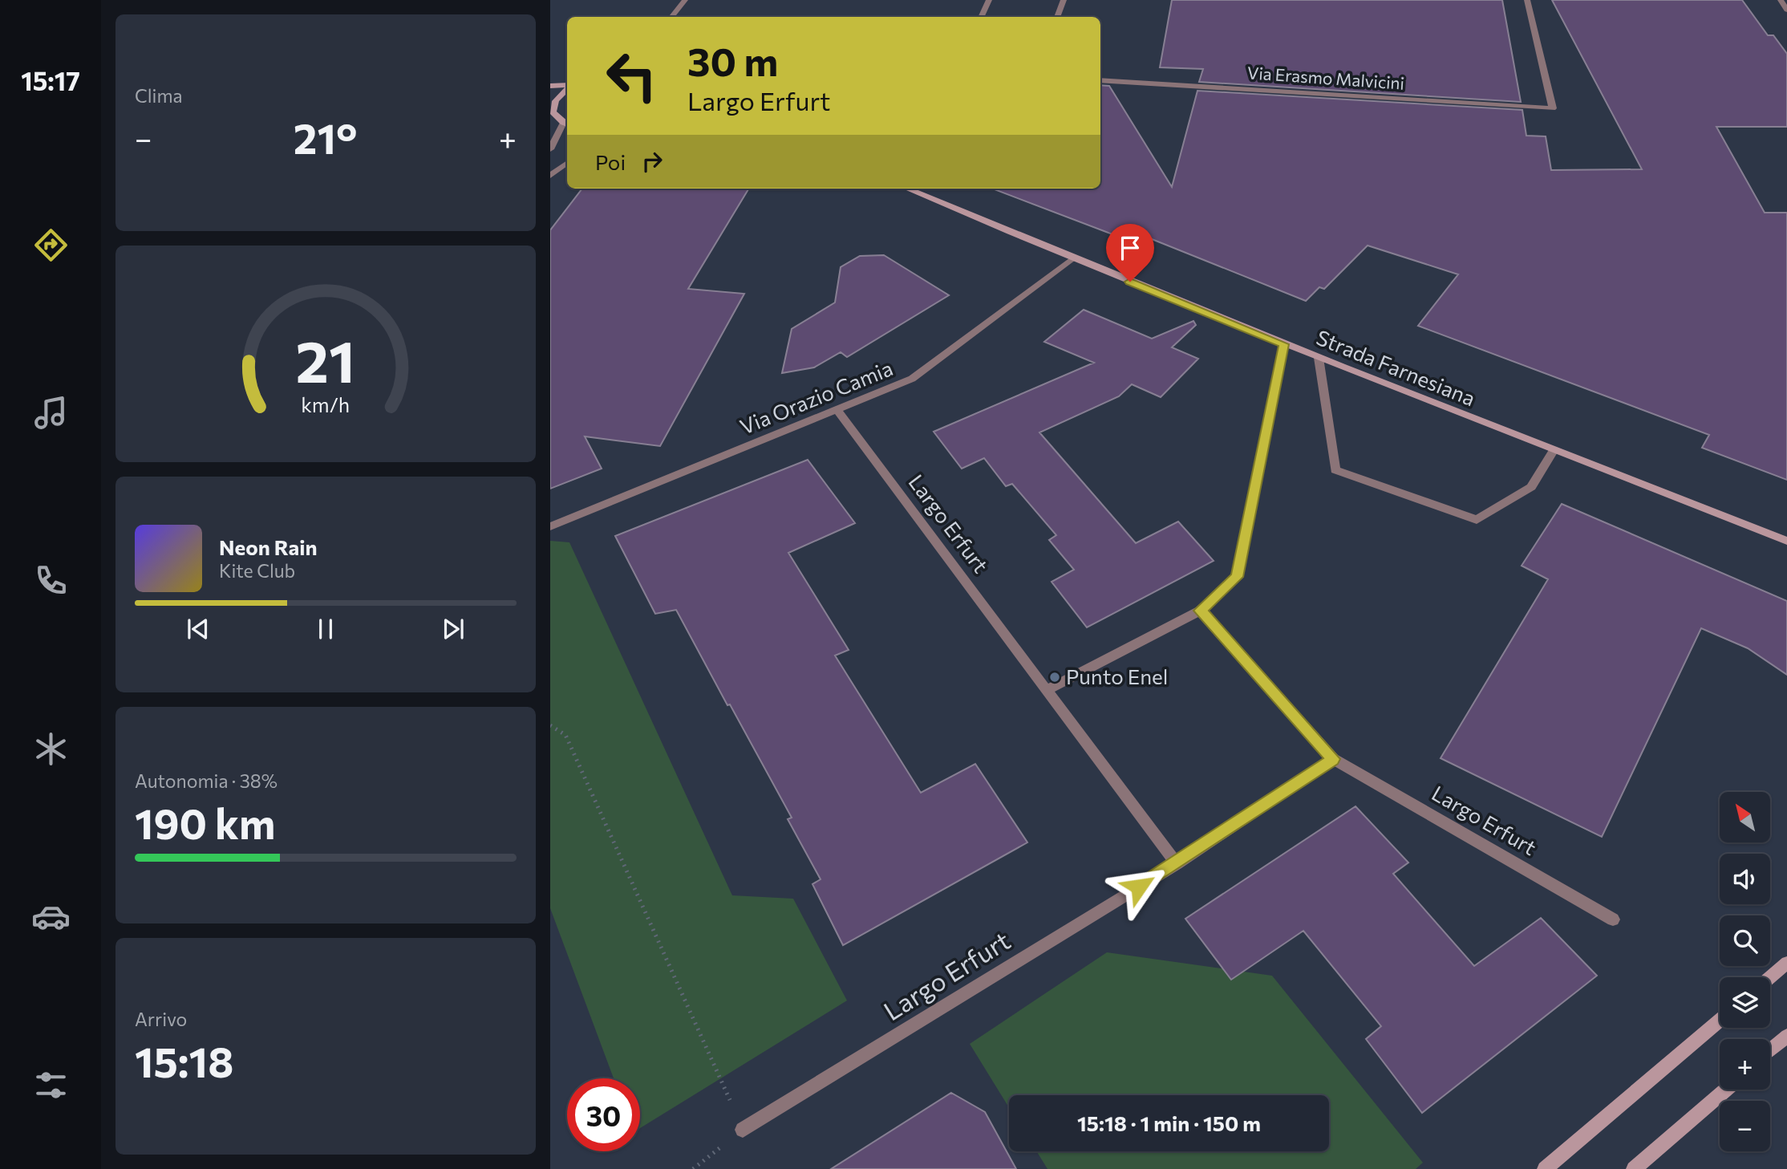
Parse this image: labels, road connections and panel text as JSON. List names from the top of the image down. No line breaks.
{"streets":{"street":["Via Erasmo Malvicini","Strada Farnesiana","Via Orazio Camia","Largo Erfurt"]},"crossings":[["Strada Farnesiana","Via Orazio Camia"],["Via Orazio Camia","Largo Erfurt"]],"places":["Punto Enel"],"north":"top left","page":{"tabs":"15:17","tile":["Clima",["Autonomia · 38%","190 km"],["Arrivo","15:18"]],"turn":["30 m","Largo Erfurt"],"heat":["−","21°","+"],"then":"Poi","song":["Neon Rain","Kite Club"],"map_buttons":["+","−"],"limit":"30","trip":"15:18 · 1 min · 150 m","gauge":["21","km/h"]}}
